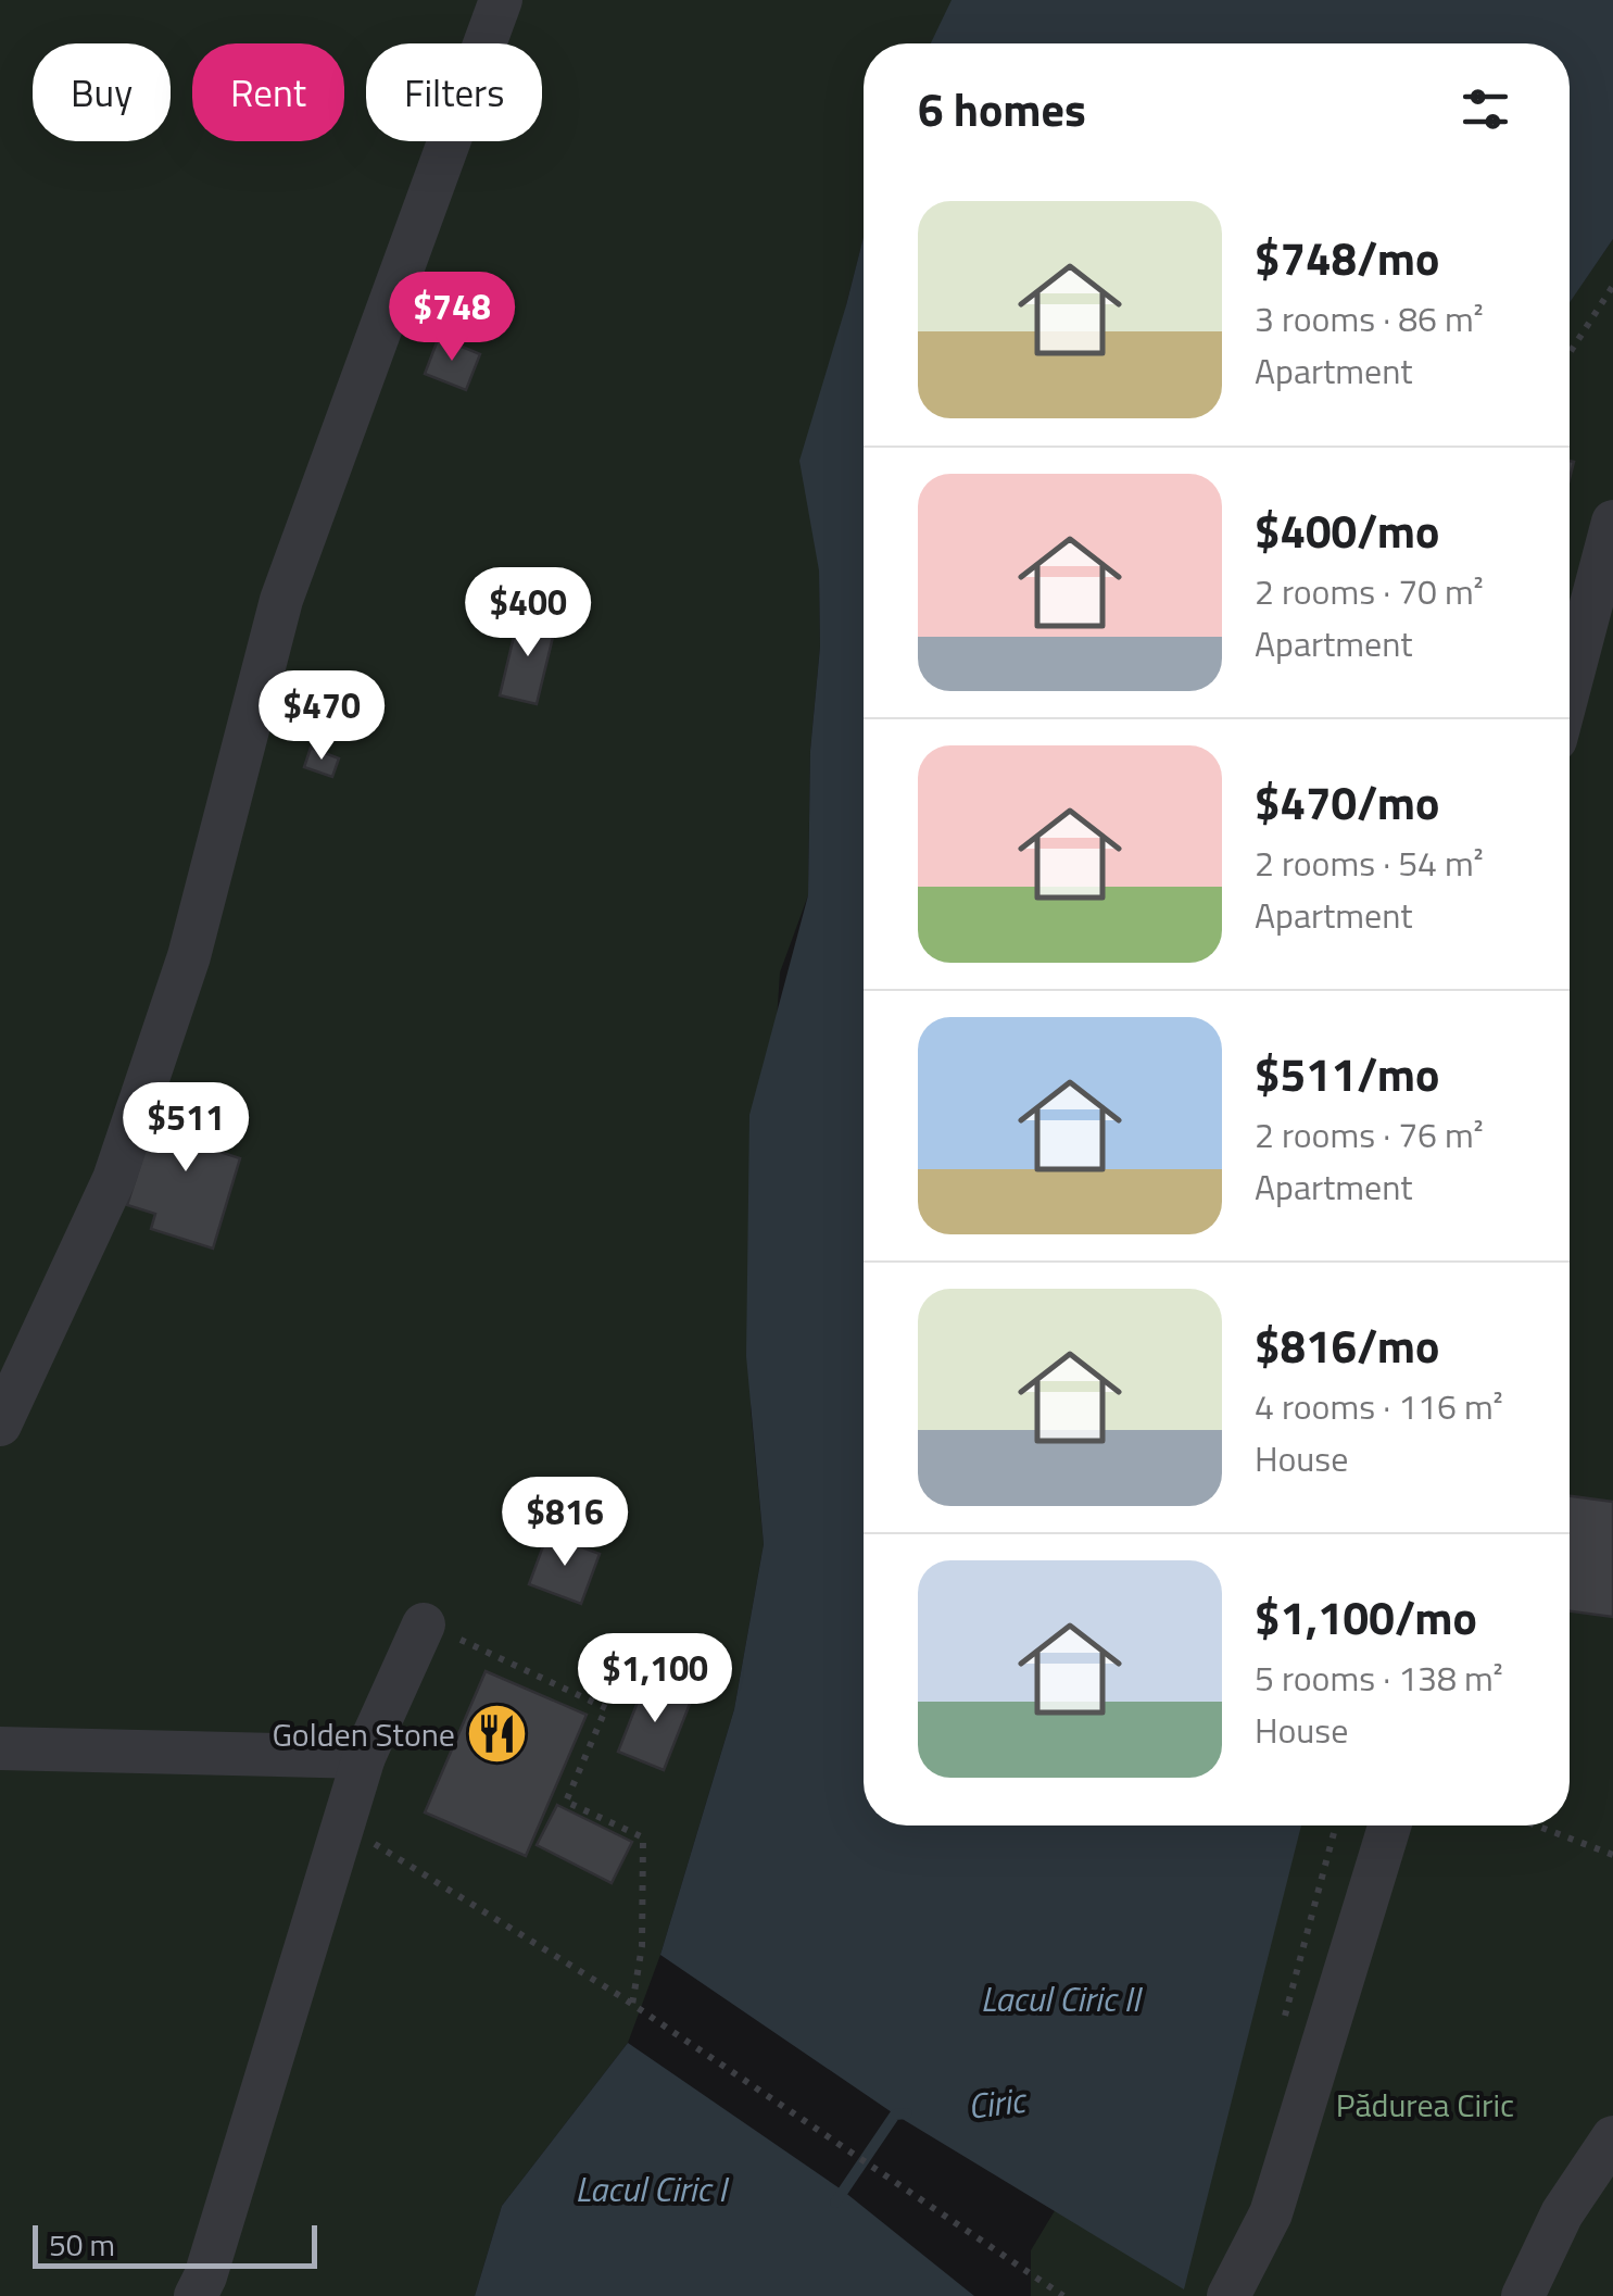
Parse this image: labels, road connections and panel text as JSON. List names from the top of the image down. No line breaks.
{"water":["Lacul Ciric II","Ciric","Lacul Ciric I"],"parks":["Pădurea Ciric"],"places":{"restaurant":["Golden Stone"]},"scale_bar":"50 m","page":{"chip":["Buy","Rent","Filters"],"heading":"6 homes","list":[{"name":"$748/mo","note":"3 rooms · 86 m² · Apartment"},{"name":"$400/mo","note":"2 rooms · 70 m² · Apartment"},{"name":"$470/mo","note":"2 rooms · 54 m² · Apartment"},{"name":"$511/mo","note":"2 rooms · 76 m² · Apartment"},{"name":"$816/mo","note":"4 rooms · 116 m² · House"},{"name":"$1,100/mo","note":"5 rooms · 138 m² · House"}],"price":["$748","$400","$470","$511","$816","$1,100"],"scale":"50 m"}}
